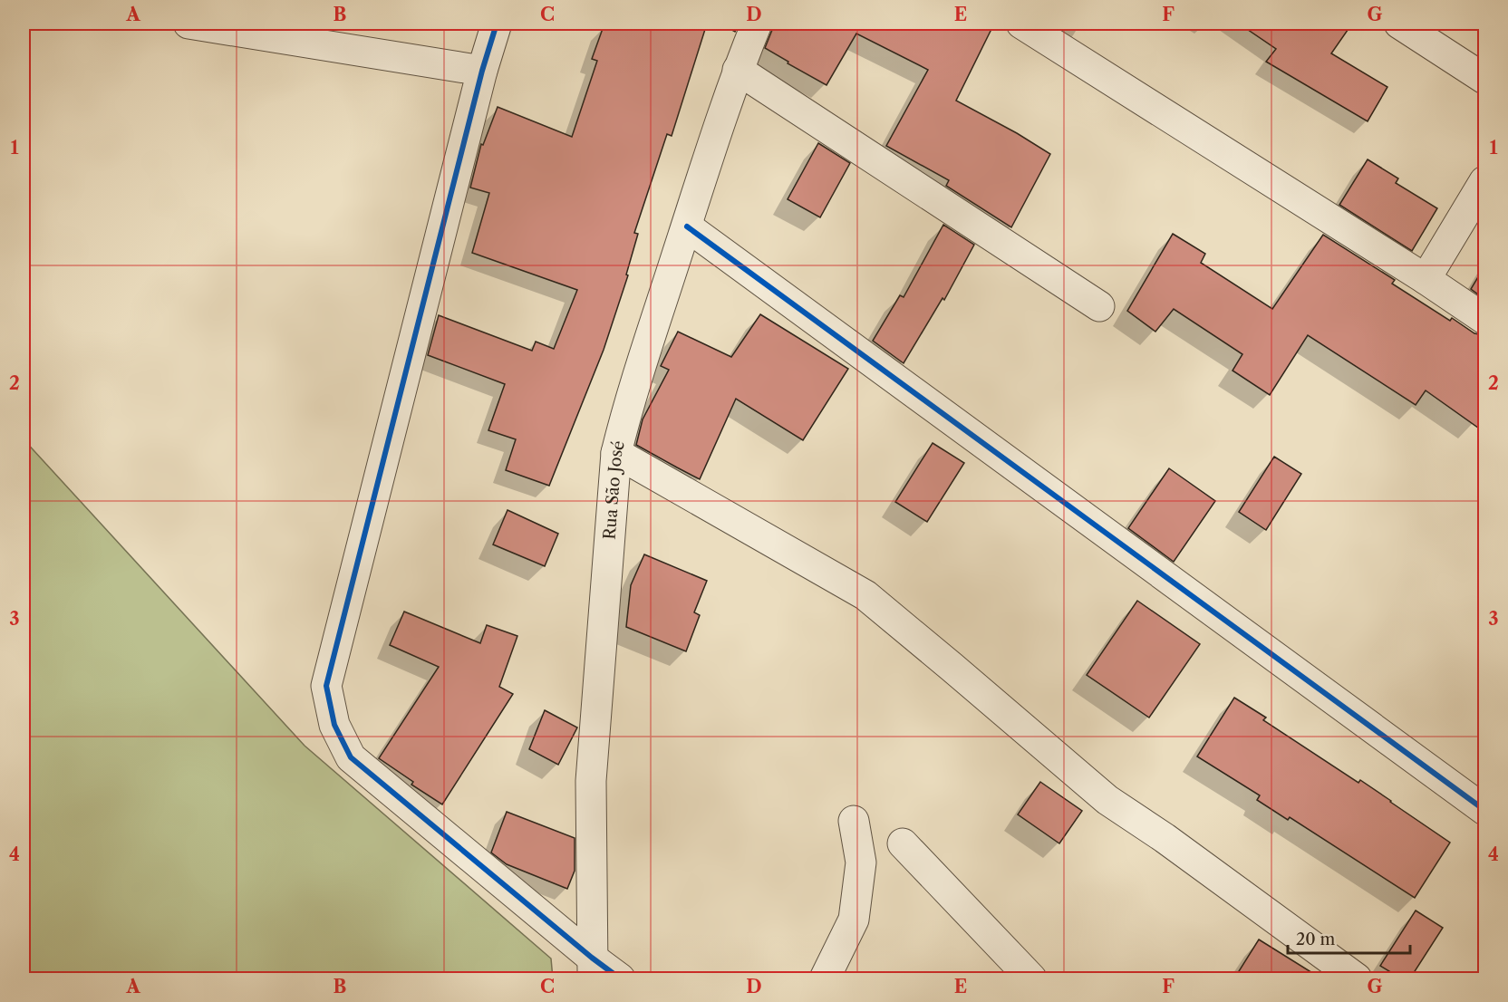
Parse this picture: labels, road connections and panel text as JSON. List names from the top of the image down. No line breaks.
{"streets":{"street":["Rua São José"]},"scale_bar":"20 m","grid":{"columns":["A","B","C","D","E","F","G"],"rows":["1","2","3","4"]}}
